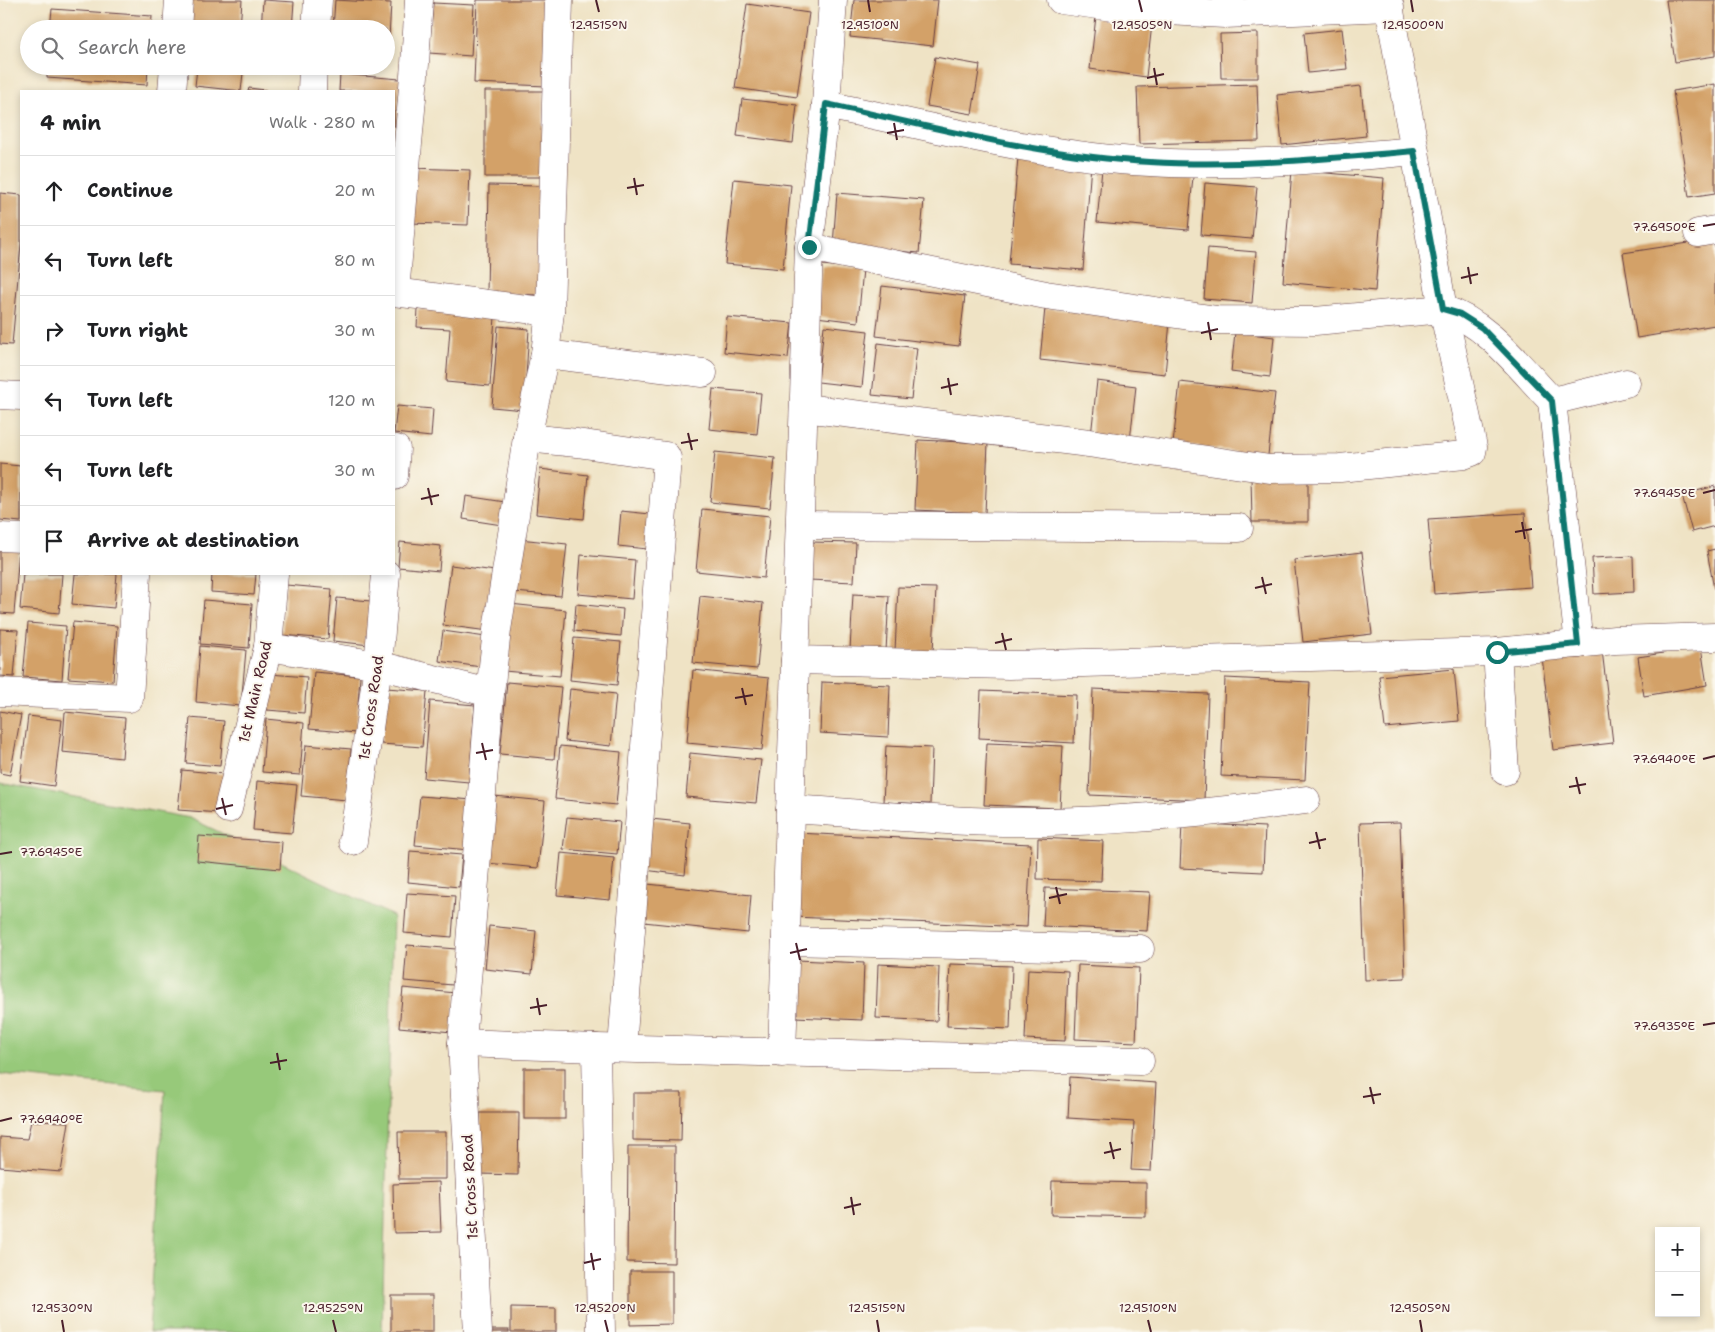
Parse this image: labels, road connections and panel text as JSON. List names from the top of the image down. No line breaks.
{"streets":{"street":["1st Main Road","1st Cross Road"]},"page":{"search":"Search here","heading":["4 min","Walk · 280 m"],"list":[["Continue","20 m"],["Turn left","80 m"],["Turn right","30 m"],["Turn left","120 m"],["Turn left","30 m"],"Arrive at destination"],"map_buttons":["+","−"]},"coordinates":["12.9515°N","12.9510°N","12.9505°N","12.9500°N","77.6950°E","77.6945°E","77.6940°E","77.6935°E","12.9530°N","12.9525°N","12.9520°N"]}
